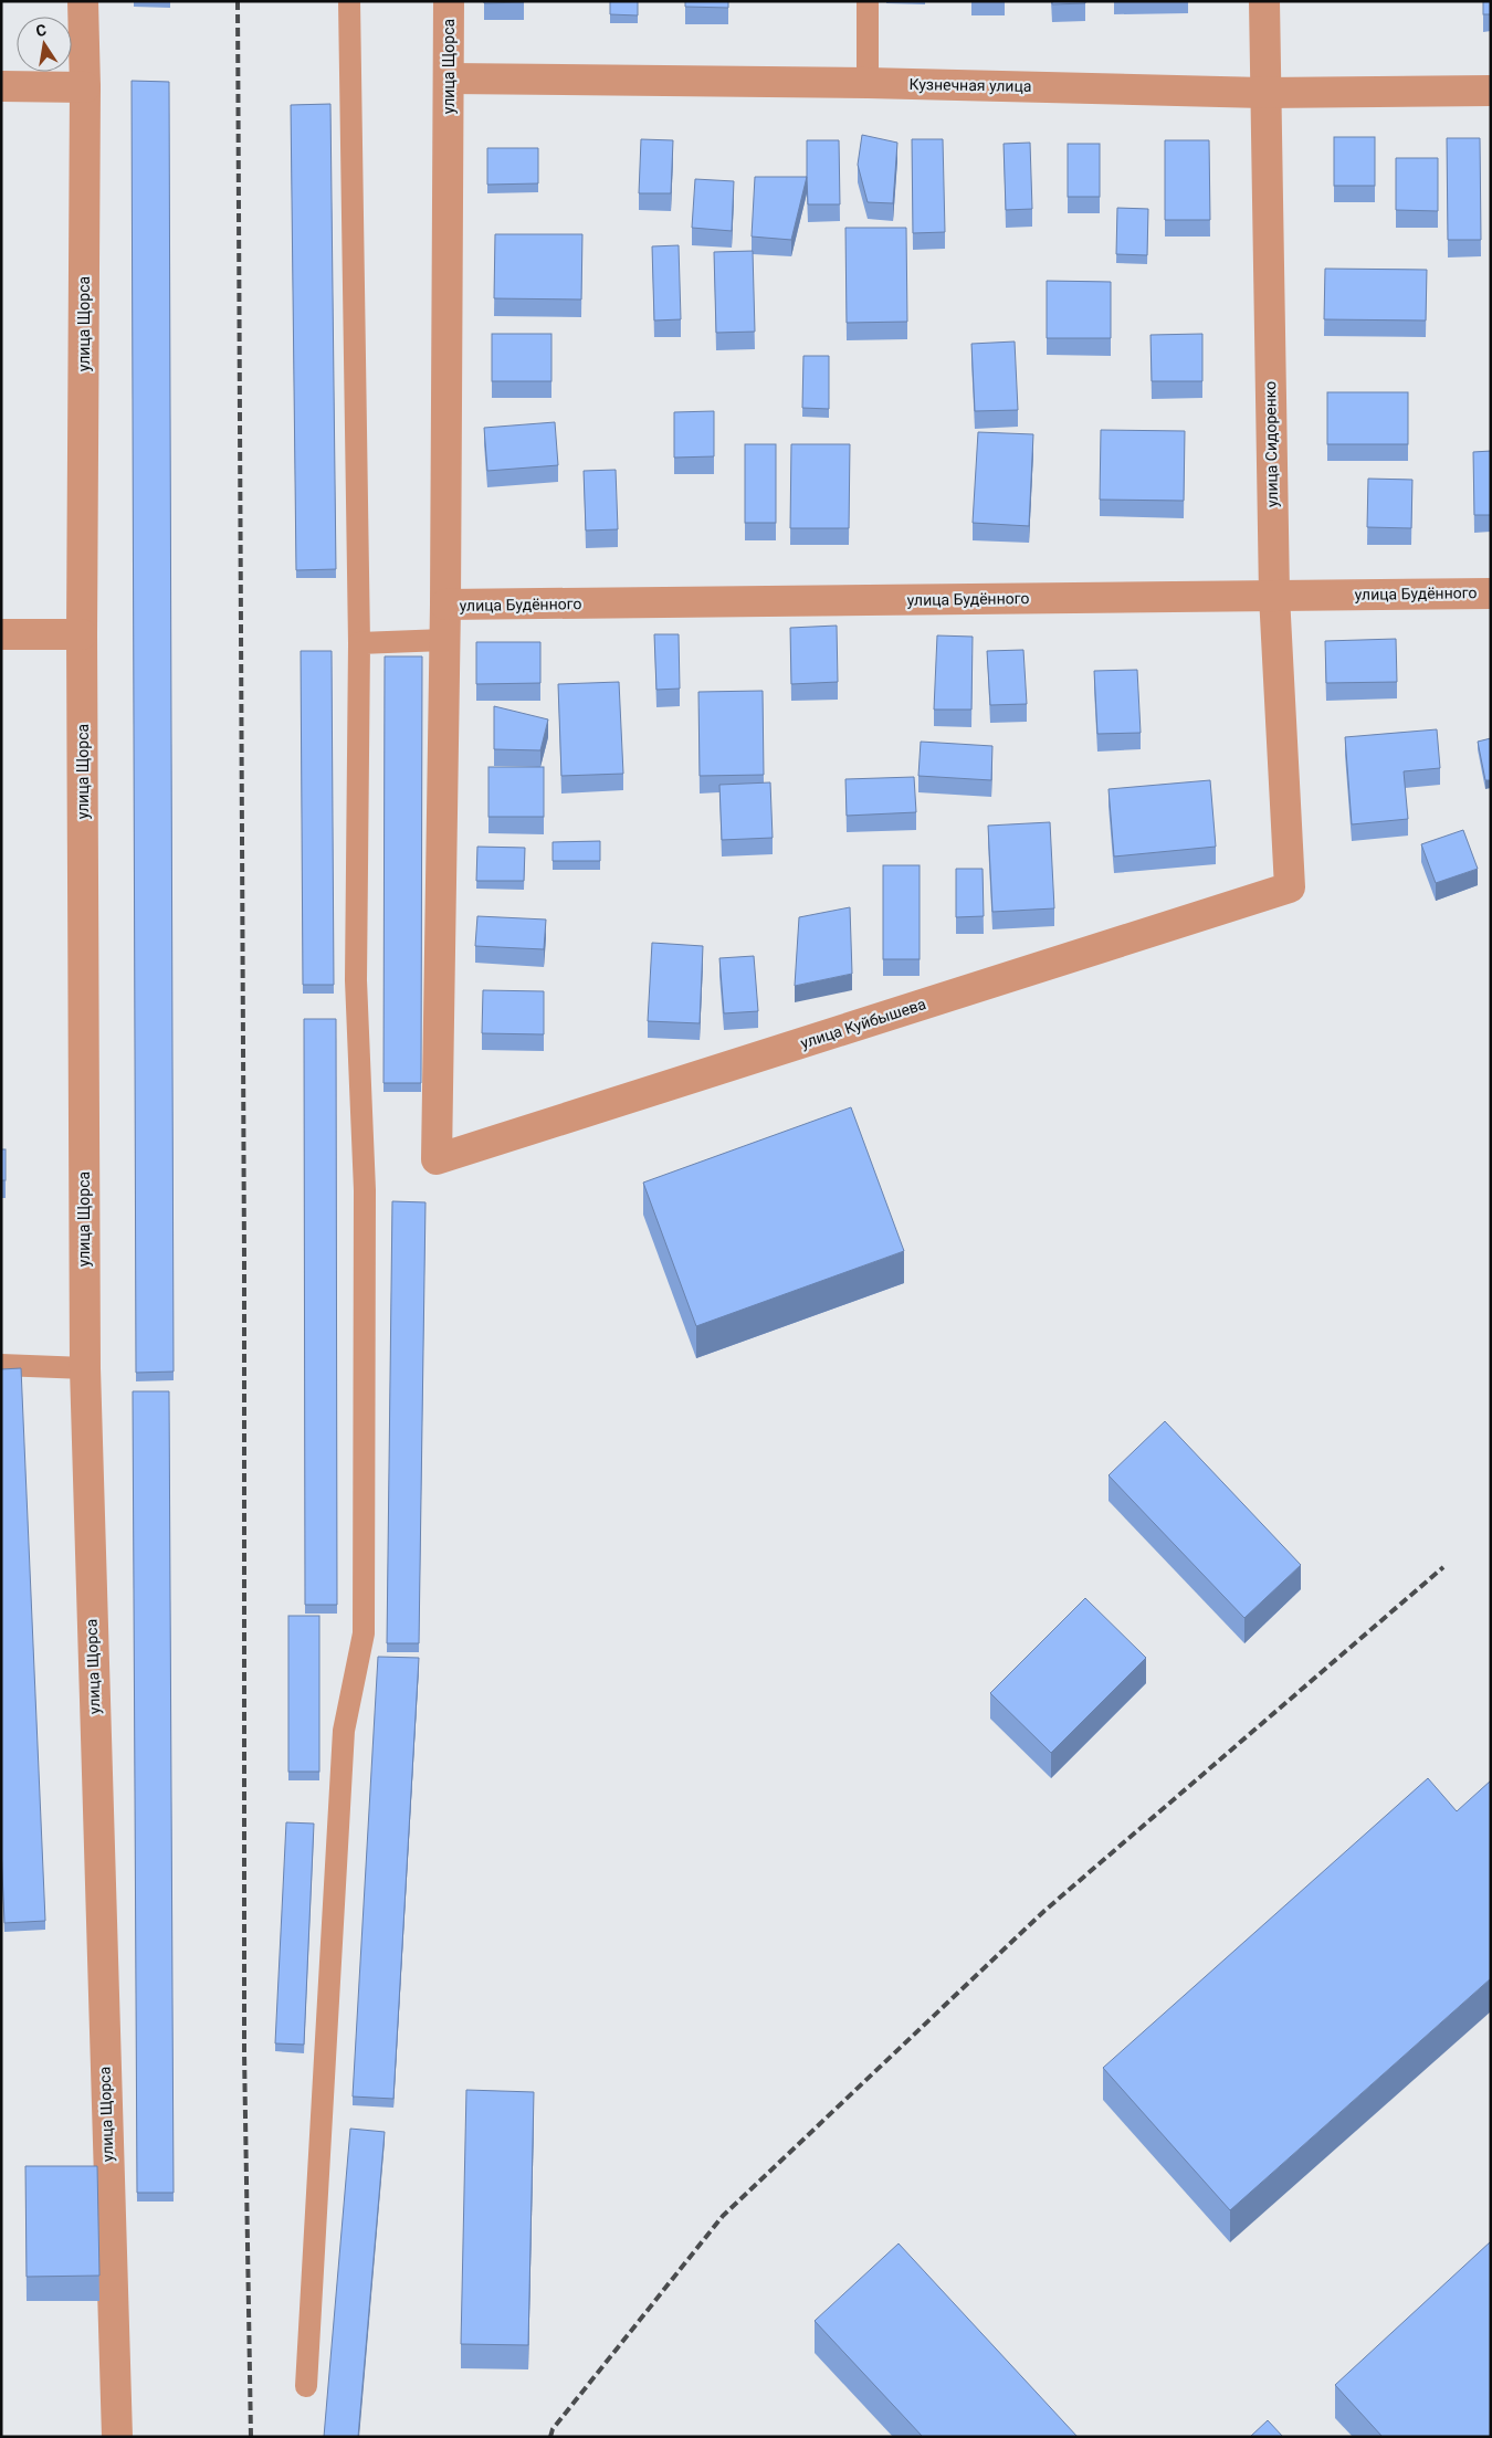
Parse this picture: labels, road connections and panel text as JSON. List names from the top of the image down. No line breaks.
{"streets":{"street":["улица Щорса","Кузнечная улица","улица Сидоренко","улица Будённого","улица Куйбышева"]},"crossings":[["улица Щорса","Кузнечная улица"],["улица Щорса","улица Будённого"],["улица Щорса","улица Куйбышева"],["Кузнечная улица","улица Сидоренко"],["улица Сидоренко","улица Будённого"],["улица Сидоренко","улица Куйбышева"]],"north":"top"}
